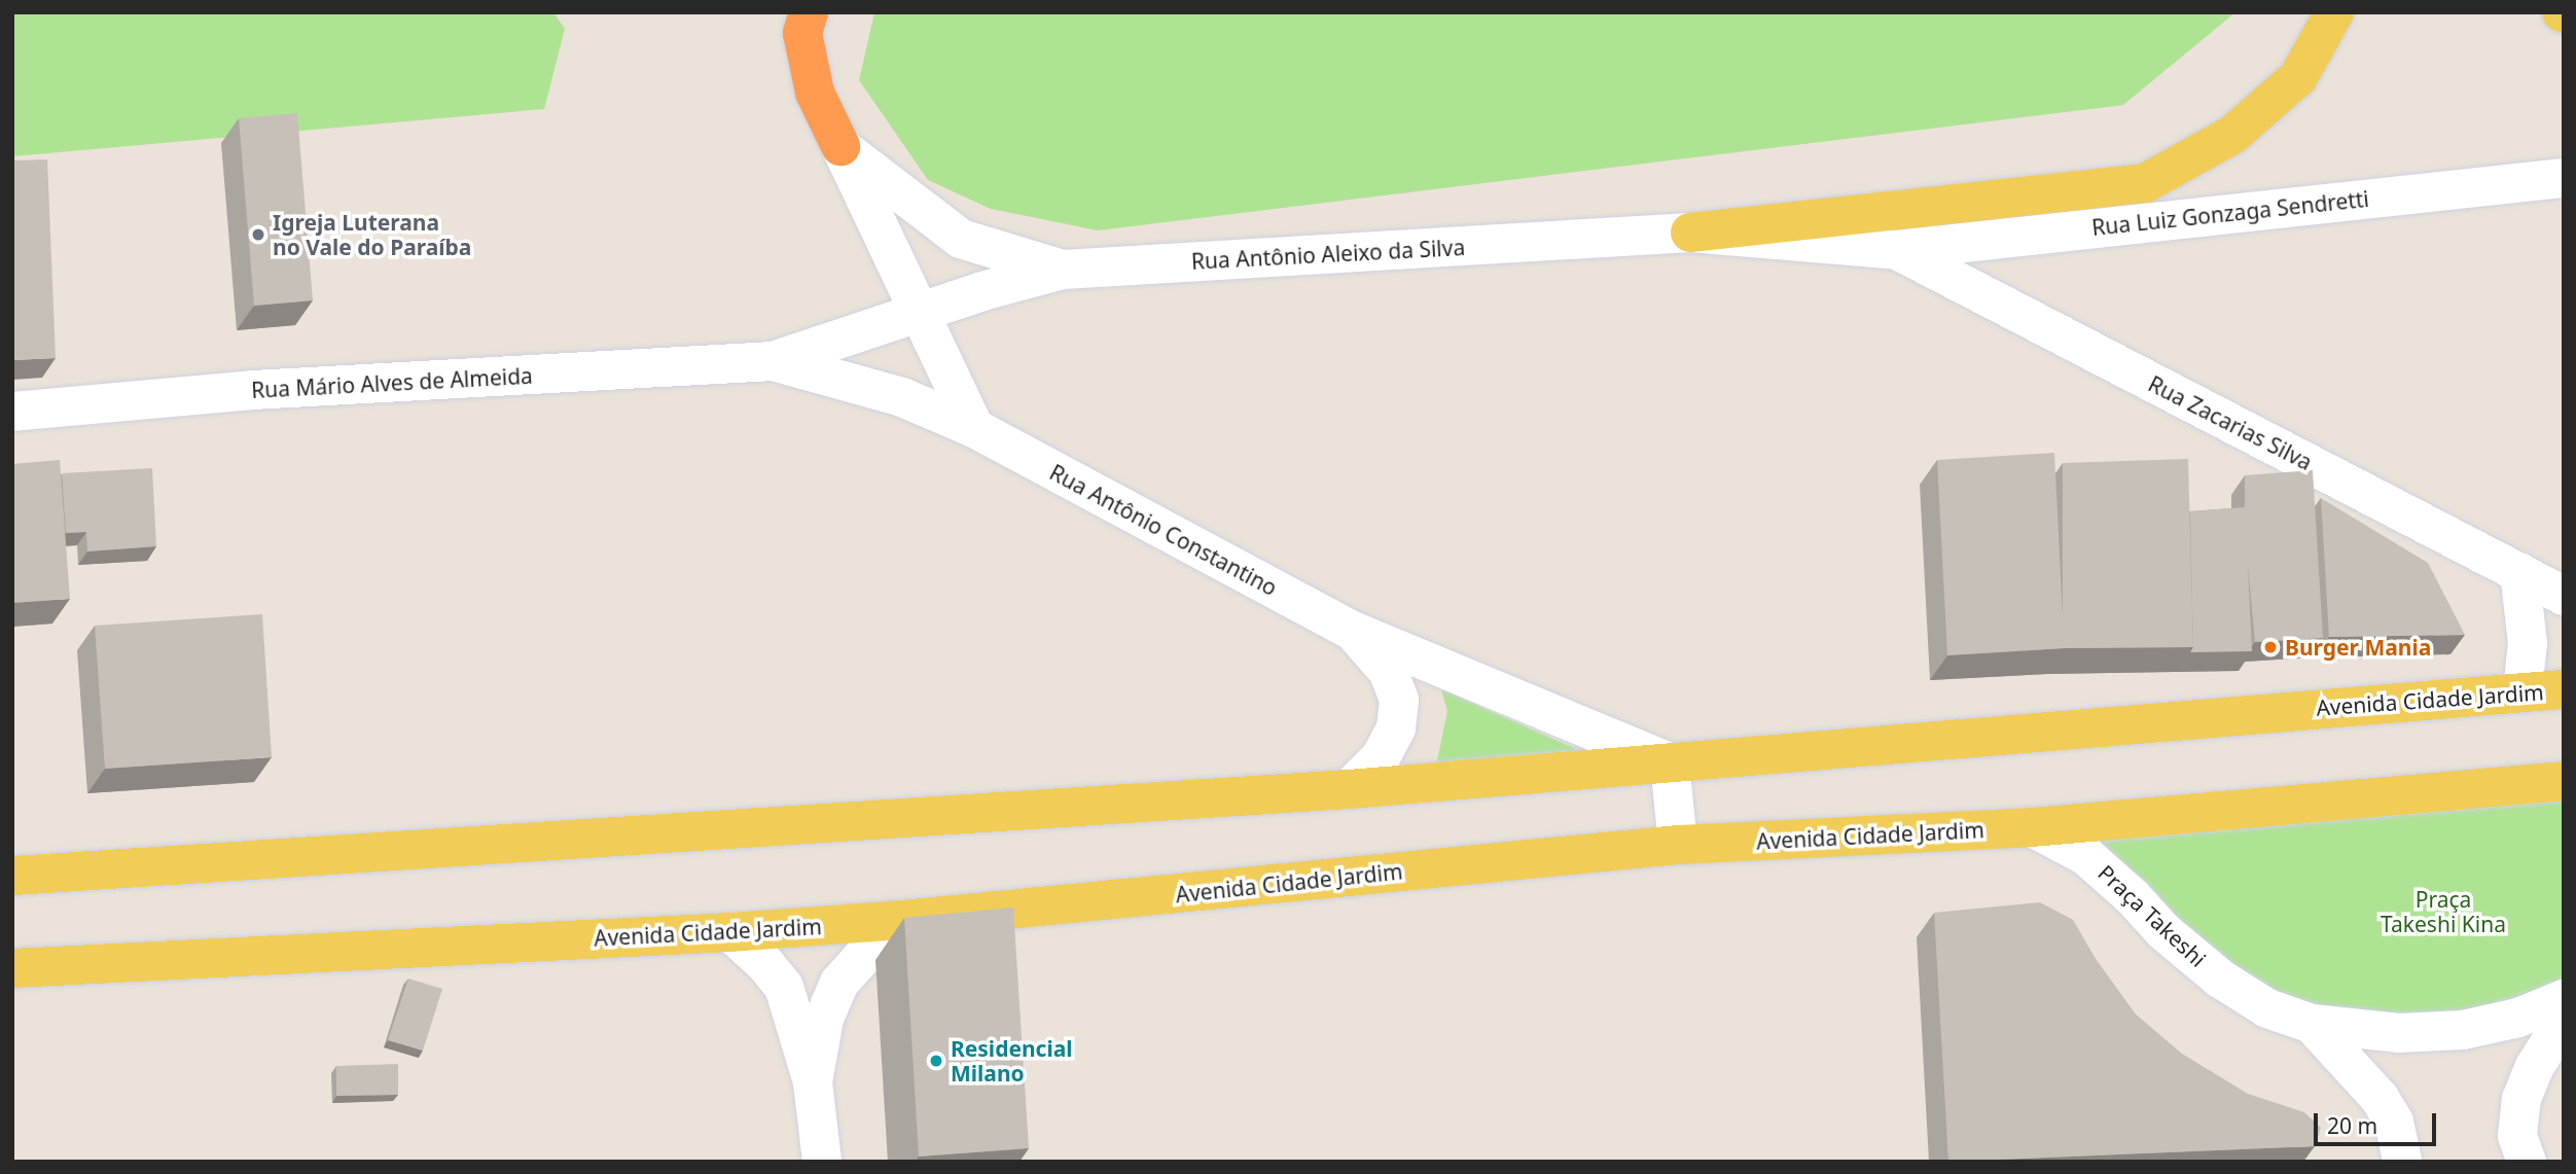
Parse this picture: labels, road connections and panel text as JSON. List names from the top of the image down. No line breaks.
{"streets":{"main road":["Avenida Cidade Jardim"],"street":["Rua Luiz Gonzaga Sendretti","Rua Antônio Aleixo da Silva","Rua Mário Alves de Almeida","Rua Zacarias Silva","Rua Antônio Constantino","Praça Takeshi"]},"crossings":[["Rua Luiz Gonzaga Sendretti","Rua Antônio Aleixo da Silva"],["Rua Luiz Gonzaga Sendretti","Rua Zacarias Silva"],["Rua Antônio Aleixo da Silva","Rua Mário Alves de Almeida"],["Rua Antônio Aleixo da Silva","Rua Zacarias Silva"],["Rua Antônio Aleixo da Silva","Rua Antônio Constantino"],["Rua Mário Alves de Almeida","Rua Antônio Constantino"],["Rua Antônio Constantino","Avenida Cidade Jardim"],["Avenida Cidade Jardim","Praça Takeshi"]],"parks":["Praça Takeshi Kina"],"places":["Igreja Luterana no Vale do Paraíba","Burger Mania","Residencial Milano"],"scale_bar":"20 m"}
